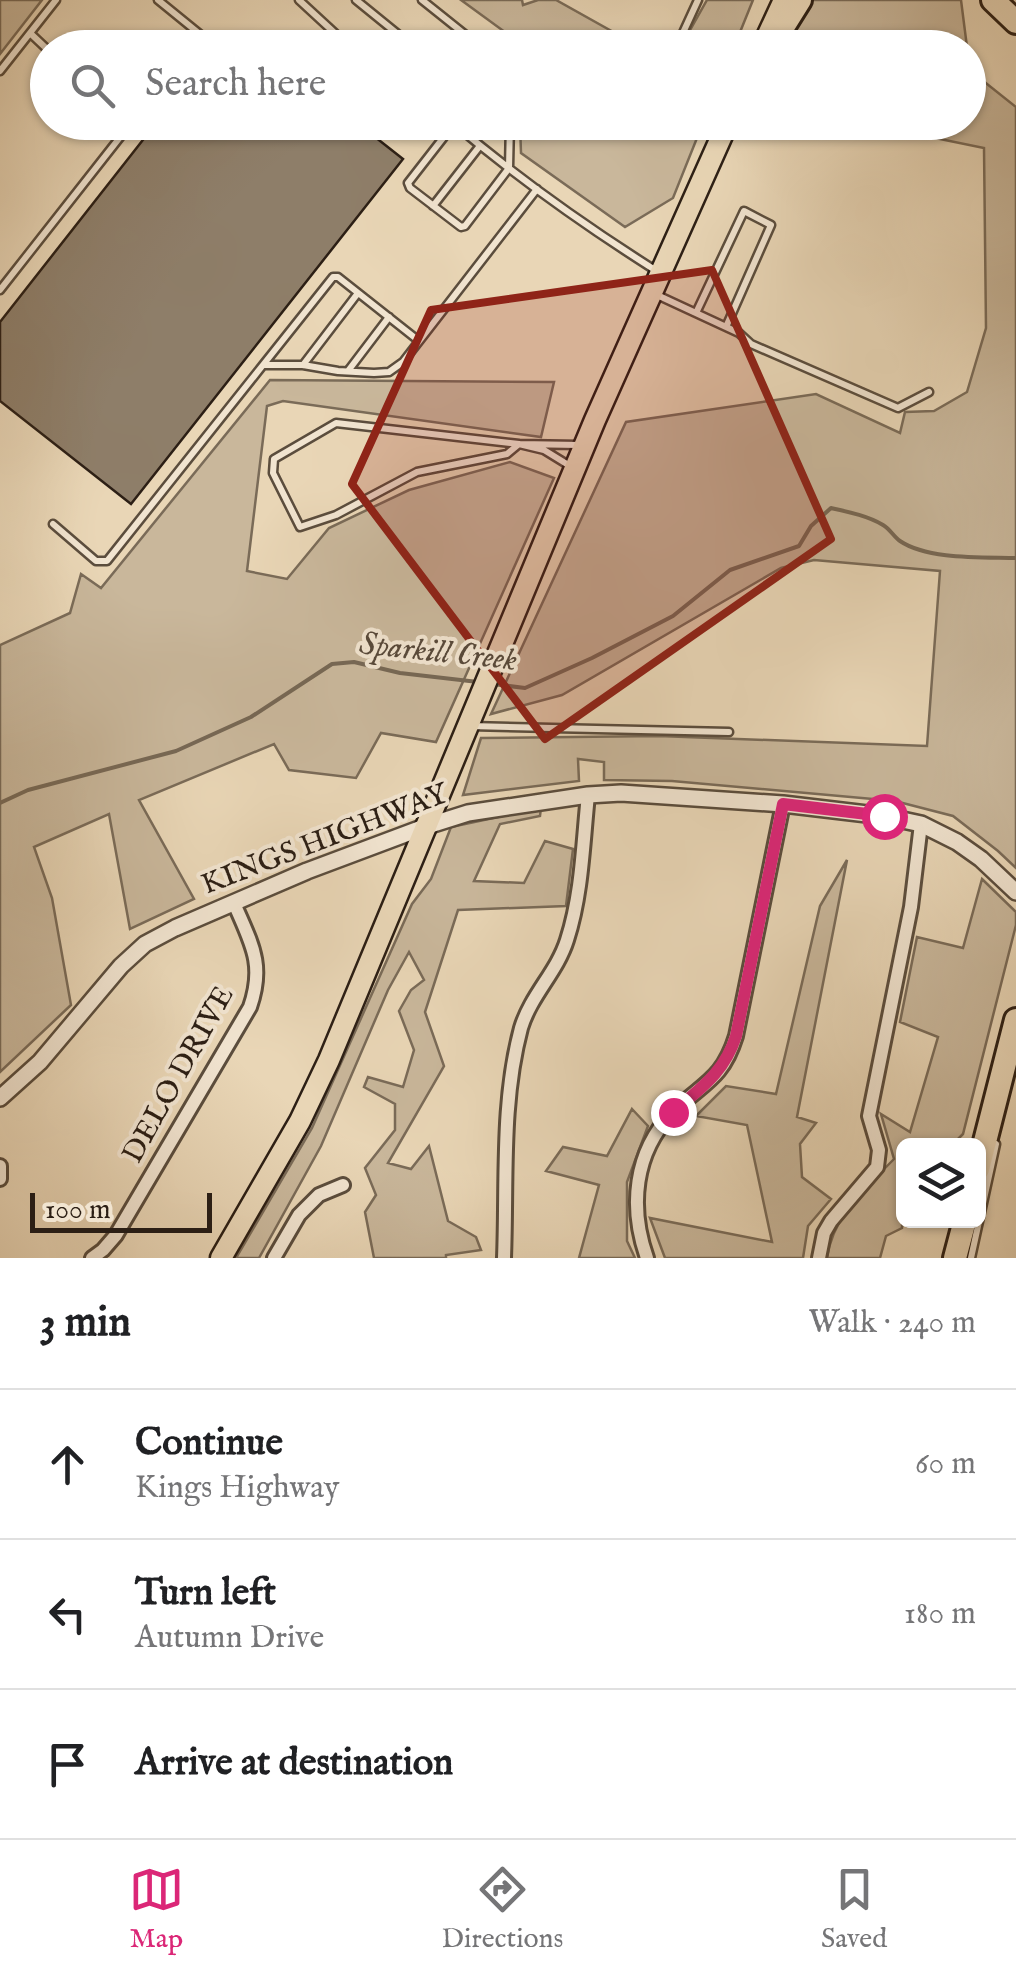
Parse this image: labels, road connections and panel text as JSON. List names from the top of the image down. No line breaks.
{"streets":{"street":["KINGS HIGHWAY","DELO DRIVE"]},"crossings":[["KINGS HIGHWAY","DELO DRIVE"]],"water":["Sparkill Creek"],"scale_bar":"100 m","page":{"search":"Search here","scale":"100 m","heading":["3 min","Walk · 240 m"],"list":[["Continue","Kings Highway","60 m"],["Turn left","Autumn Drive","180 m"],"Arrive at destination"],"nav":["Map","Directions","Saved"]}}
